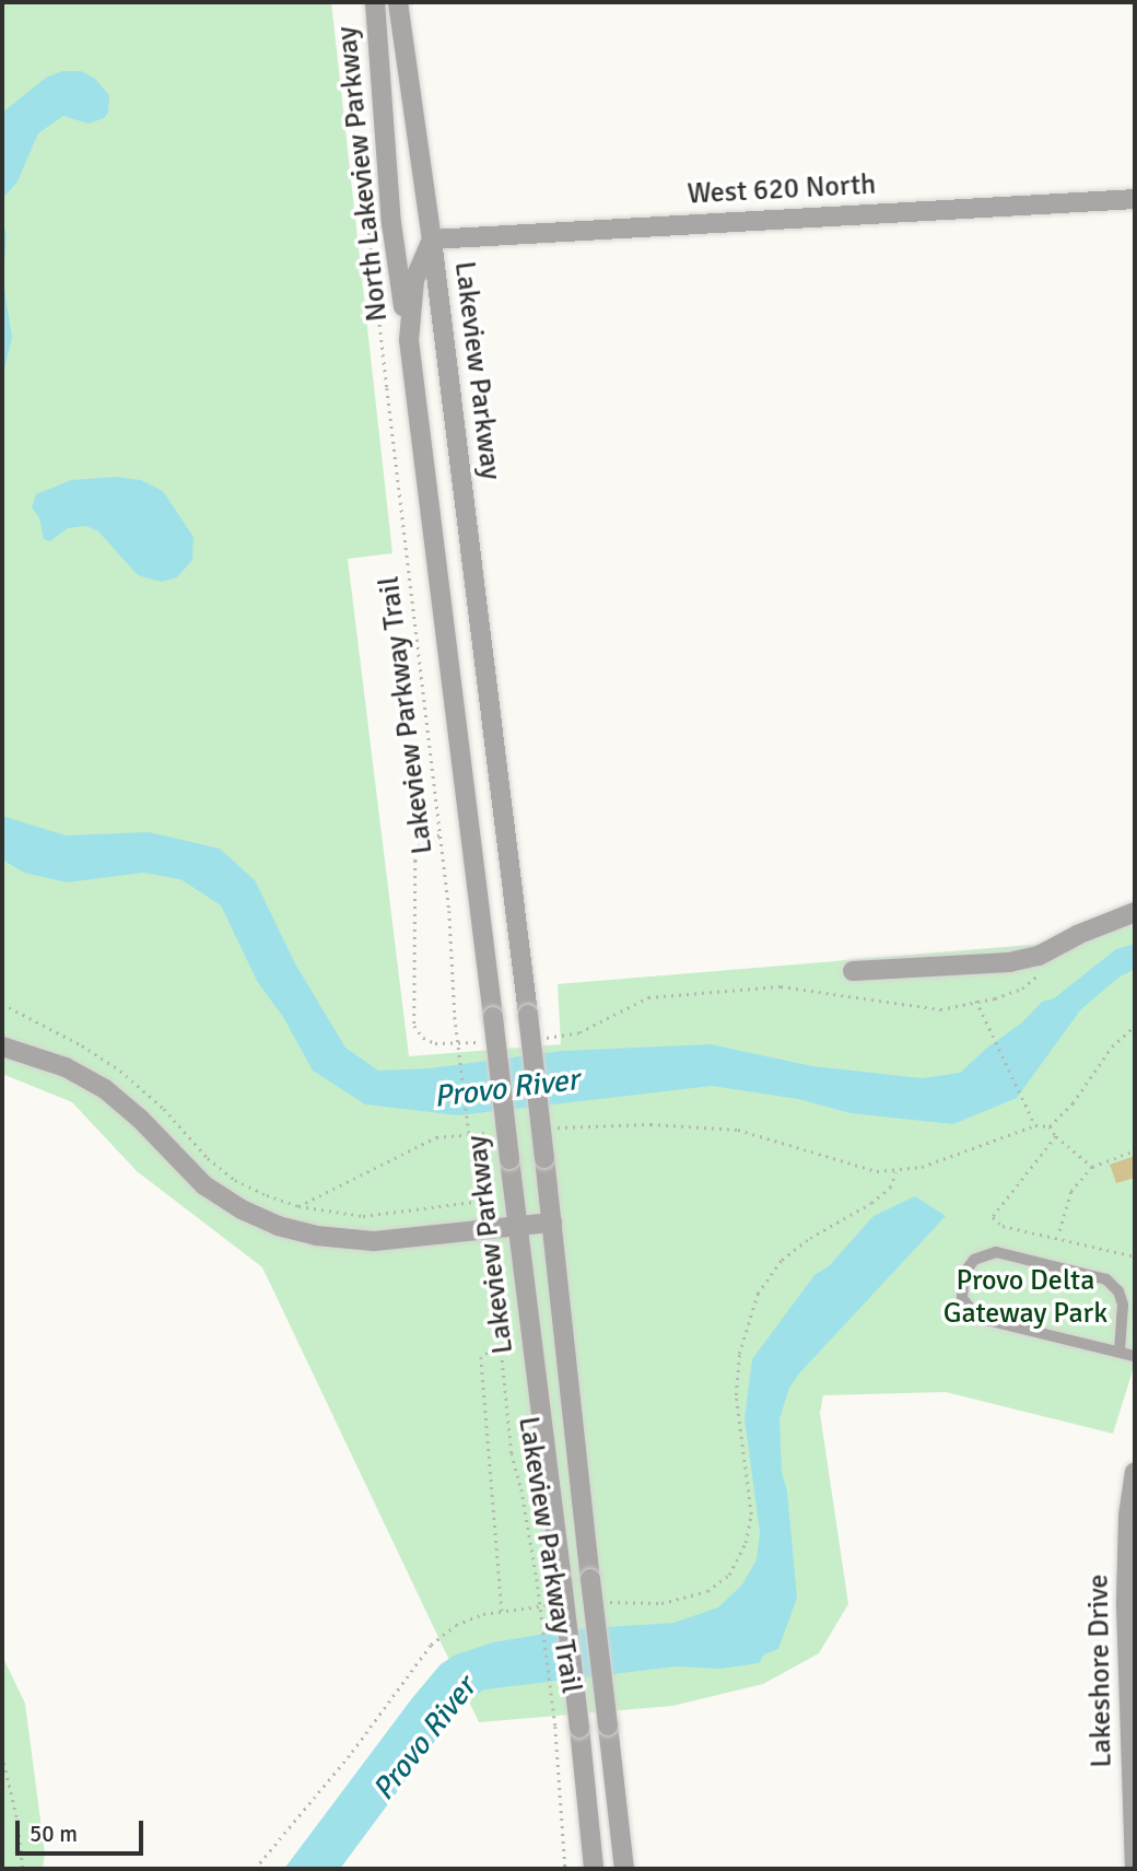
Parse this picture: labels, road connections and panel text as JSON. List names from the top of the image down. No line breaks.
{"streets":{"street":["North Lakeview Parkway","West 620 North","Lakeview Parkway","Lakeshore Drive"],"path":["Lakeview Parkway Trail"]},"crossings":[["North Lakeview Parkway","West 620 North"],["North Lakeview Parkway","Lakeview Parkway"],["West 620 North","Lakeview Parkway"]],"water":["Provo River"],"parks":["Provo Delta Gateway Park"],"scale_bar":"50 m"}
